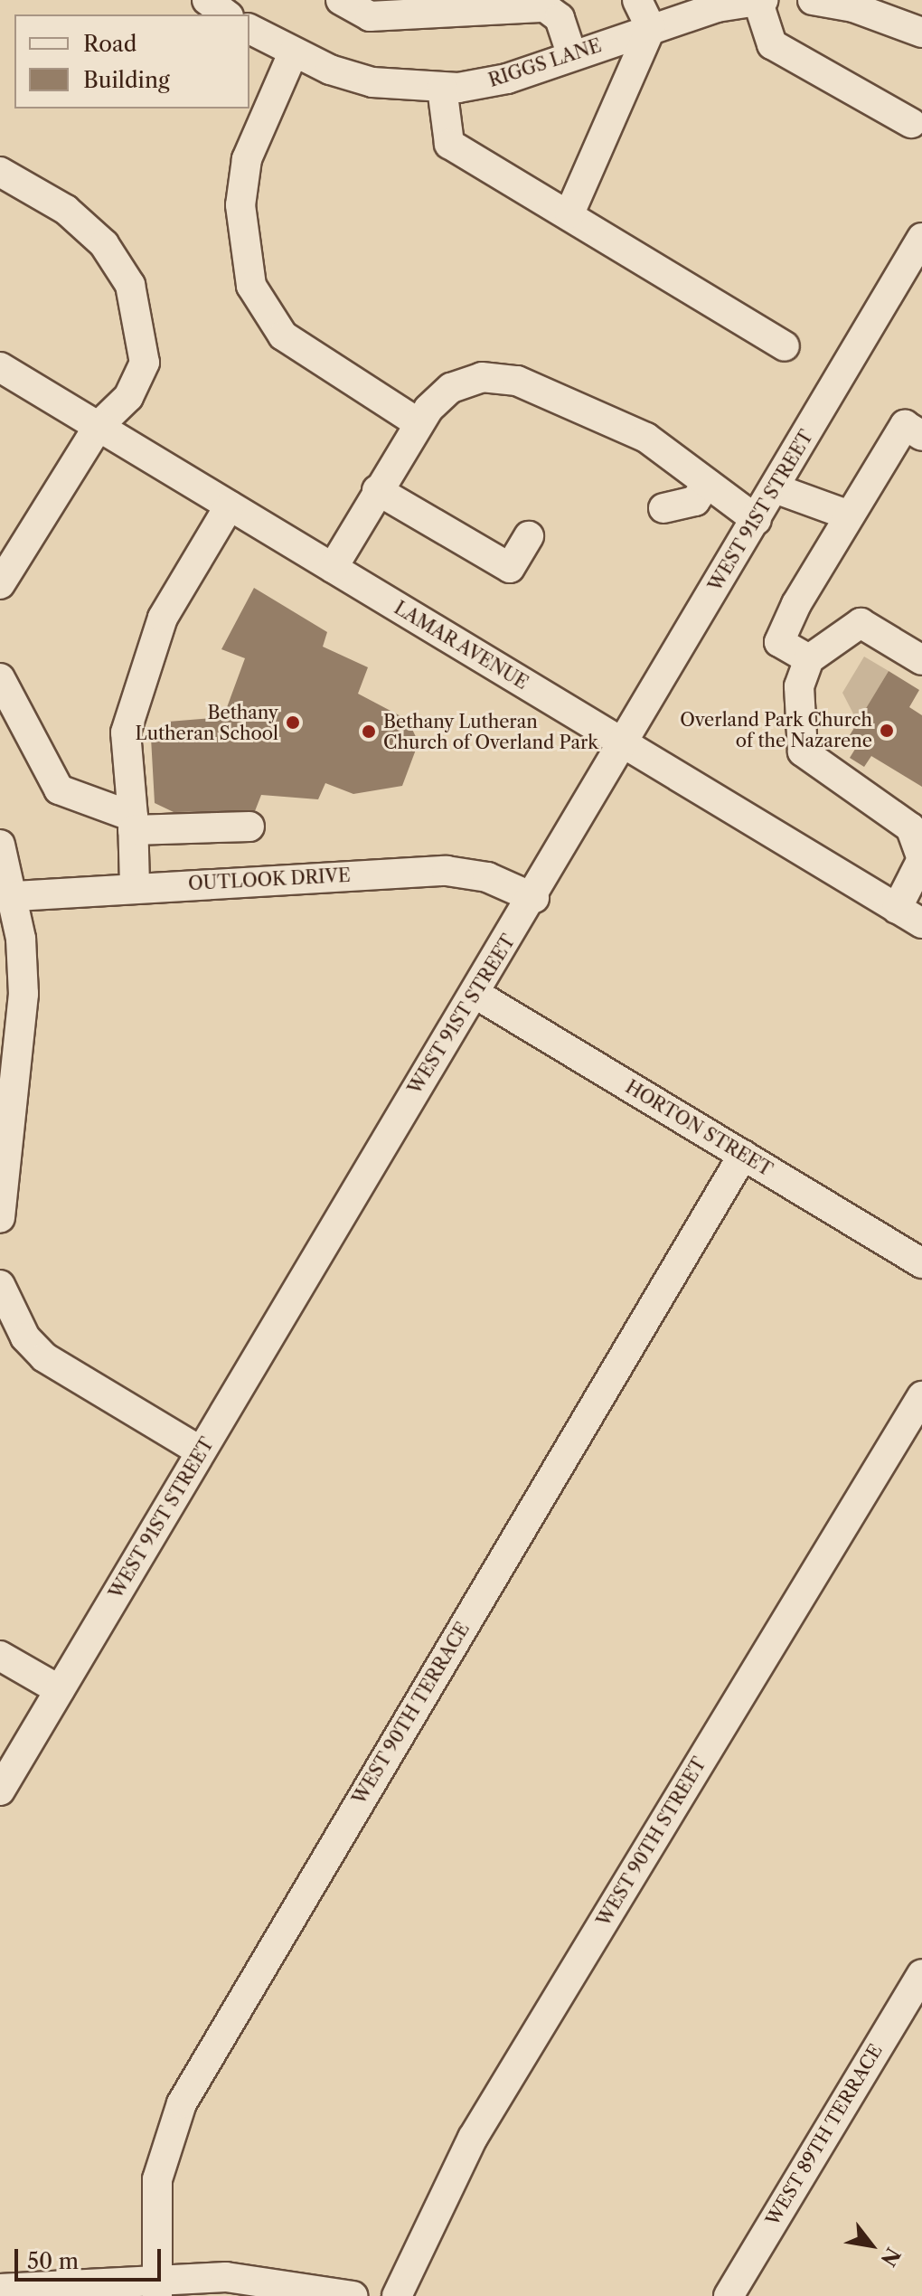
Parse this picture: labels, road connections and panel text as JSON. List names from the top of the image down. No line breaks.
{"streets":{"street":["RIGGS LANE","WEST 91ST STREET","LAMAR AVENUE","OUTLOOK DRIVE","HORTON STREET","WEST 90TH TERRACE","WEST 90TH STREET","WEST 89TH TERRACE"]},"crossings":[["WEST 91ST STREET","LAMAR AVENUE"],["WEST 91ST STREET","OUTLOOK DRIVE"],["WEST 91ST STREET","HORTON STREET"],["HORTON STREET","WEST 90TH TERRACE"]],"places":["Bethany Lutheran School","Overland Park Church of the Nazarene","Bethany Lutheran Church of Overland Park"],"legend":["Road","Building"],"scale_bar":"50 m","north":"bottom right"}
